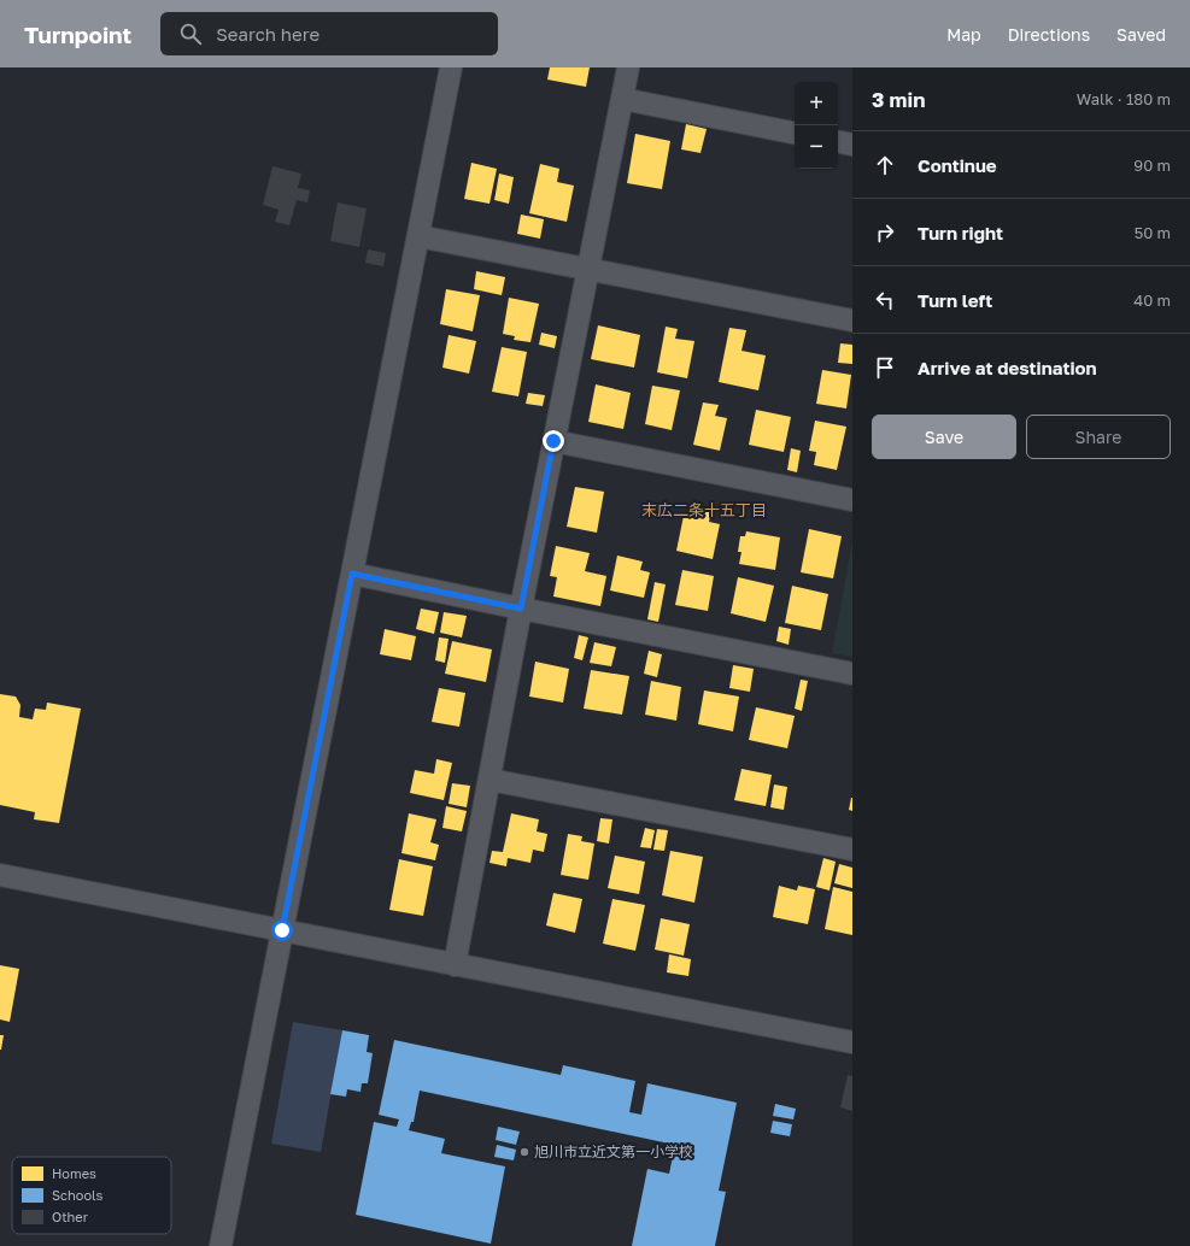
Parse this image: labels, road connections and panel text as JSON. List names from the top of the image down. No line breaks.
{"districts":["末広二条十五丁目"],"places":["旭川市立近文第一小学校"],"legend":["Homes","Schools","Other"],"page":{"header":"Turnpoint","search":"Search here","nav":["Map","Directions","Saved"],"heading":["3 min","Walk · 180 m"],"map_buttons":["+","−"],"list":[["Continue","90 m"],["Turn right","50 m"],["Turn left","40 m"],"Arrive at destination"],"buttons":["Save","Share"]}}
